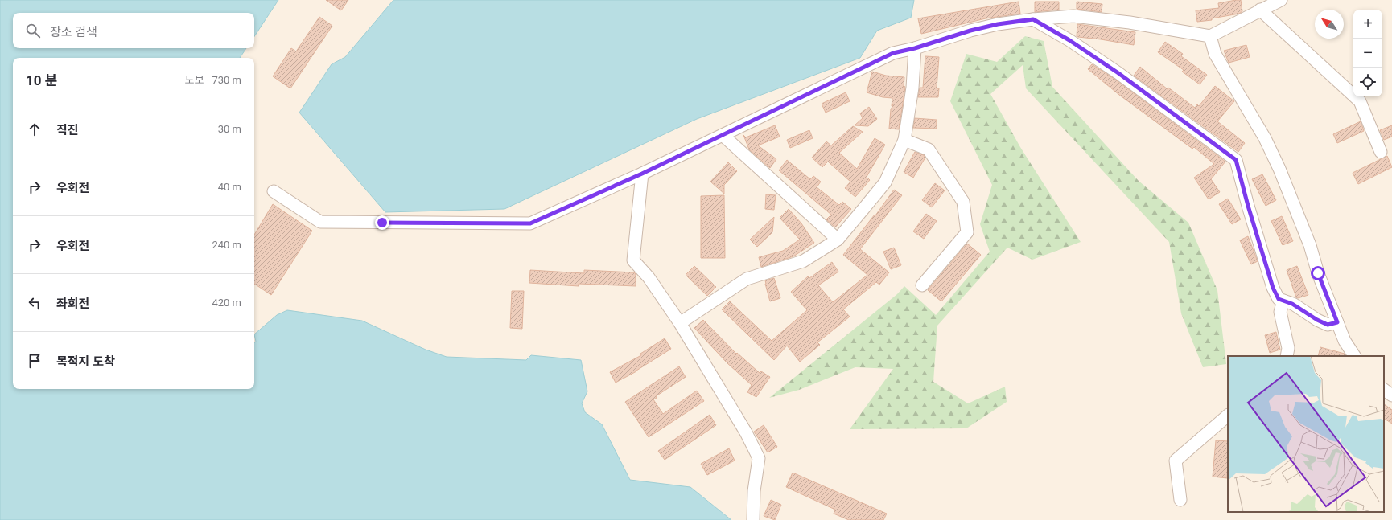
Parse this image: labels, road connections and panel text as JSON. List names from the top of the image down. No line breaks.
{"north":"top left","page":{"map_buttons":["+","−"],"search":"장소 검색","heading":["10 분","도보 · 730 m"],"list":[["직진","30 m"],["우회전","40 m"],["우회전","240 m"],["좌회전","420 m"],"목적지 도착"]}}
